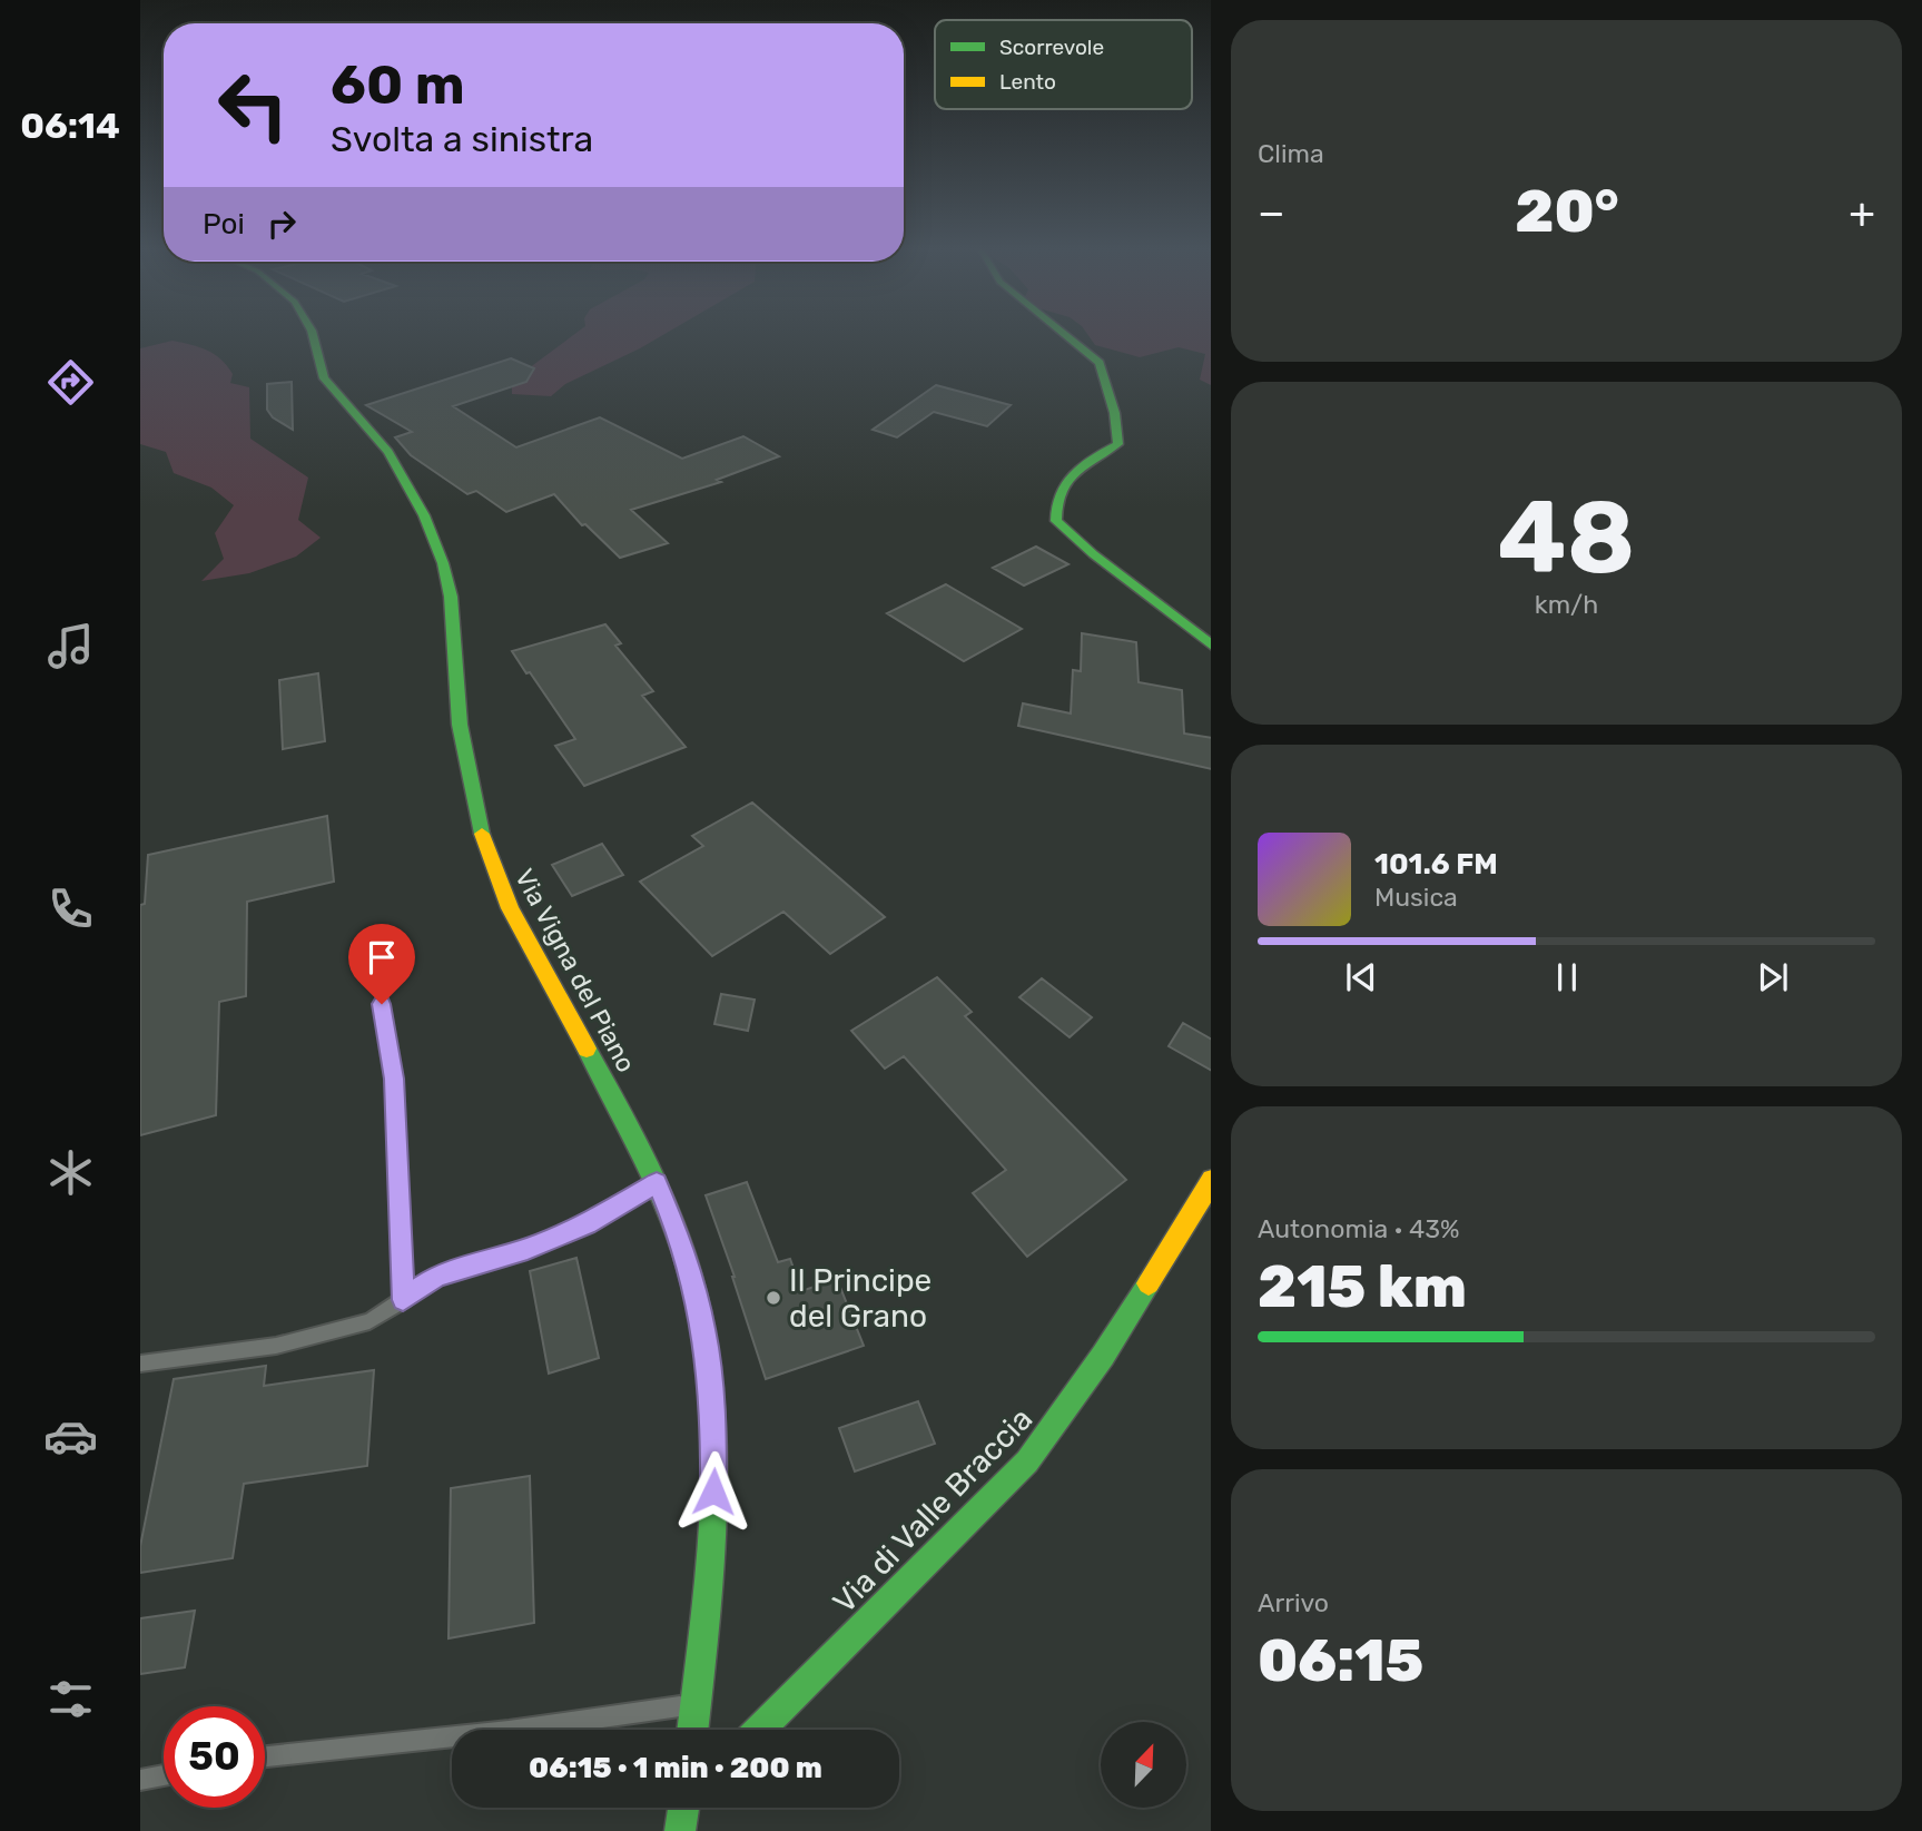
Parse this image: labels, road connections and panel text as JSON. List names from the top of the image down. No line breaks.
{"streets":{"main road":["Via Vigna del Piano","Via di Valle Braccia"]},"places":["Il Principe del Grano"],"legend":["Scorrevole","Lento"],"north":"top right","page":{"tabs":"06:14","tile":["Clima",["48","km/h"],["Autonomia · 43%","215 km"],["Arrivo","06:15"]],"turn":["60 m","Svolta a sinistra"],"heat":["−","20°","+"],"then":"Poi","song":["101.6 FM","Musica"],"limit":"50","trip":"06:15 · 1 min · 200 m"}}
